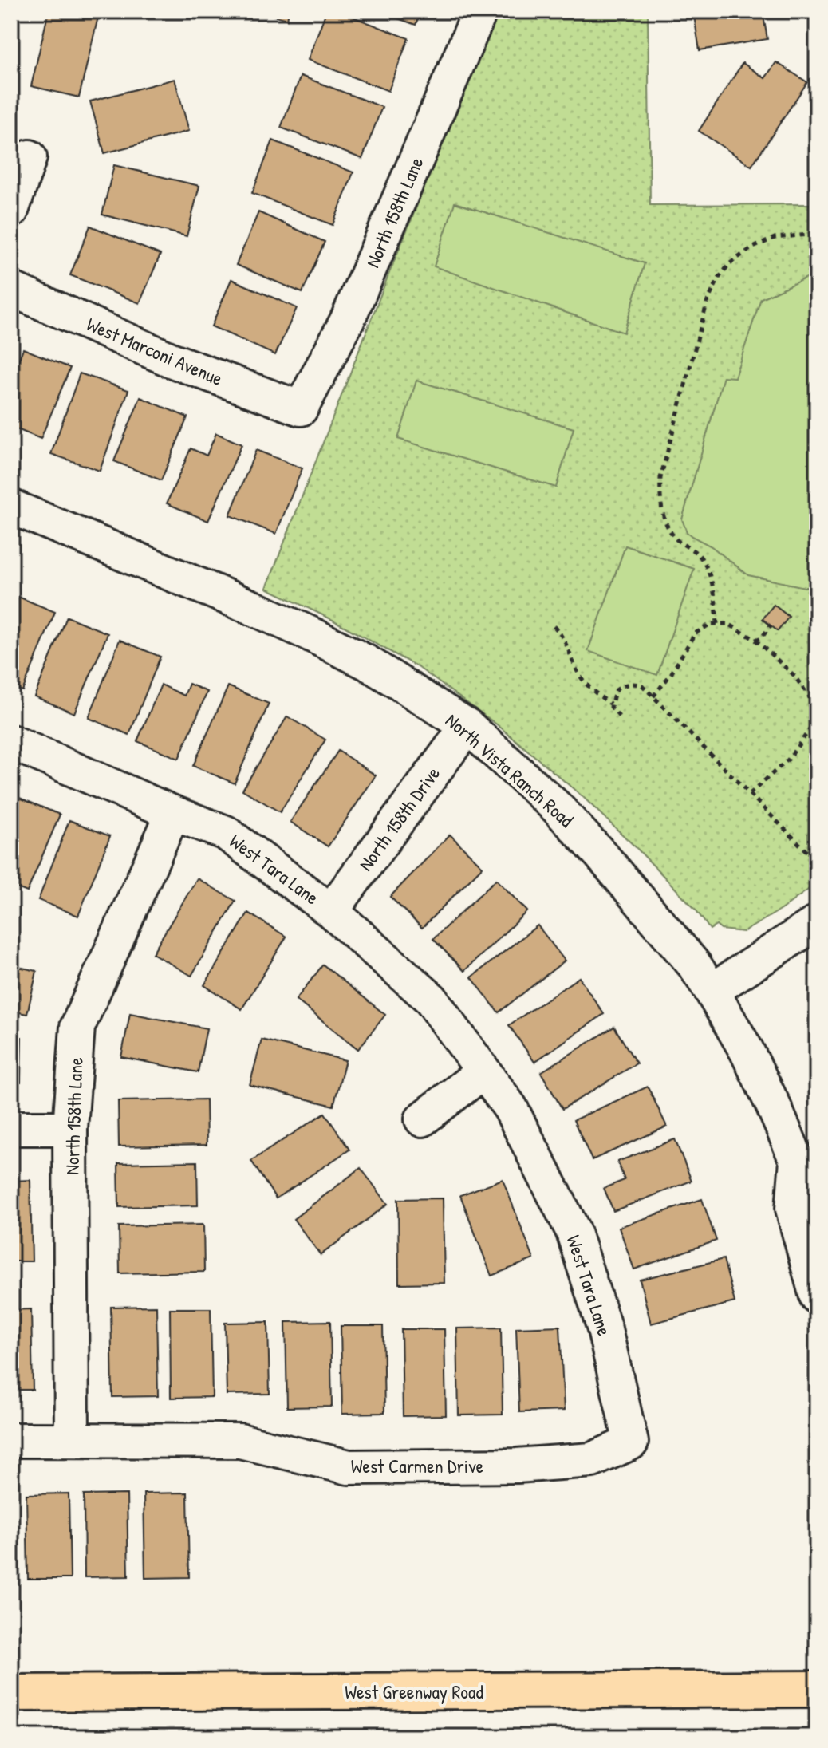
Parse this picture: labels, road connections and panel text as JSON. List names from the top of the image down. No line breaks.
{"streets":{"main road":["West Greenway Road"],"street":["North 158th Lane","West Marconi Avenue","North Vista Ranch Road","North 158th Drive","West Tara Lane","West Carmen Drive"]},"crossings":[["North 158th Lane","West Marconi Avenue"],["North 158th Lane","West Tara Lane"],["North 158th Lane","West Carmen Drive"],["North Vista Ranch Road","North 158th Drive"],["North 158th Drive","West Tara Lane"],["West Tara Lane","West Carmen Drive"]]}
